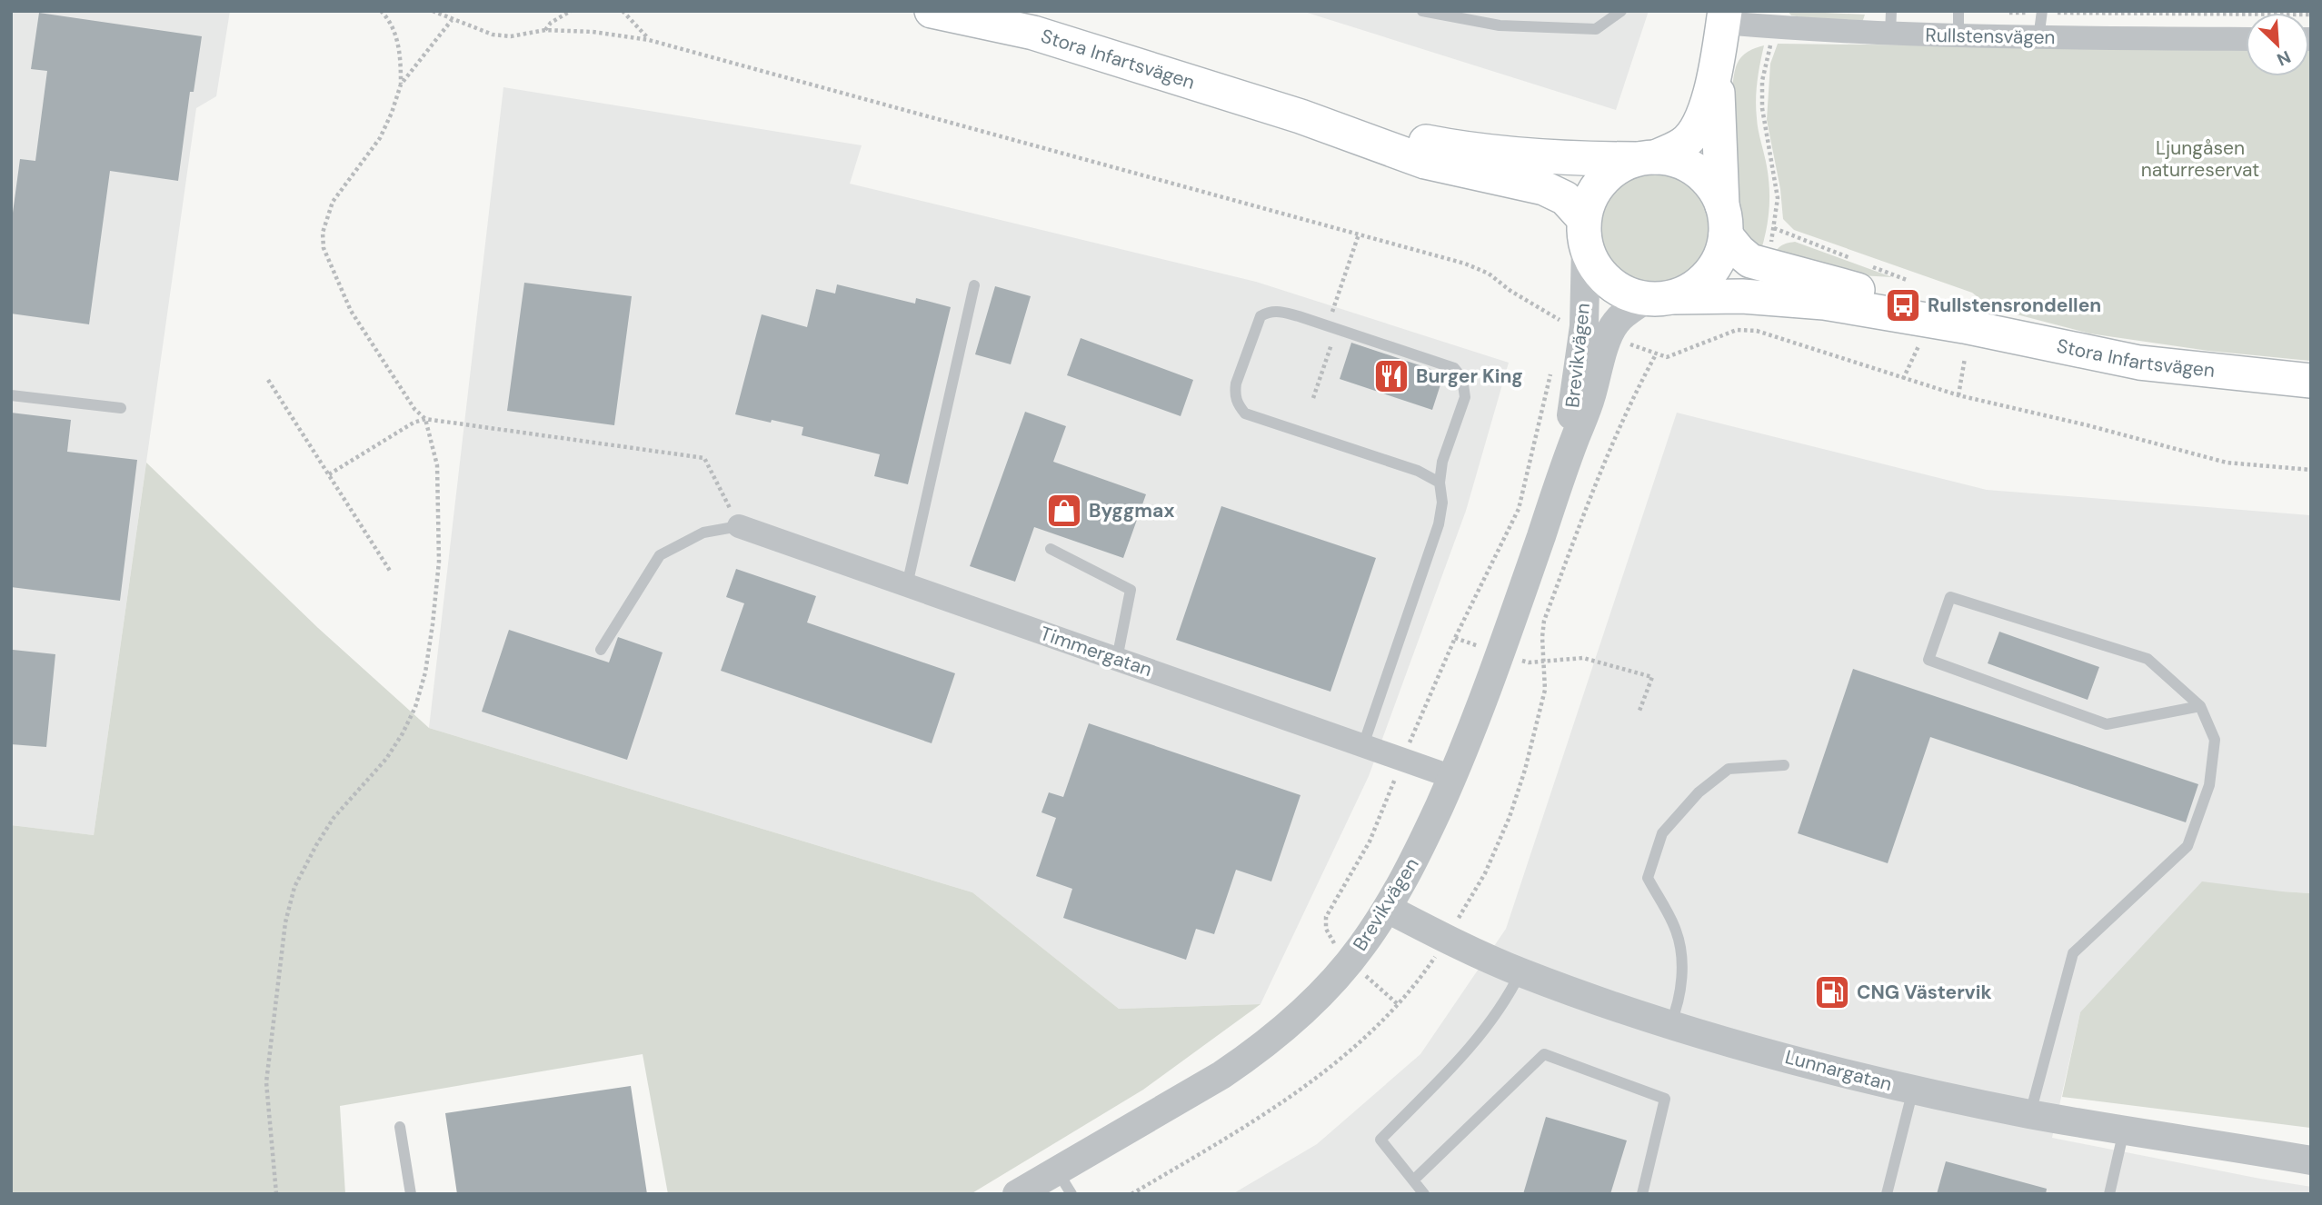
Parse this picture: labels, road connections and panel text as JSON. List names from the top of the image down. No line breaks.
{"streets":{"main road":["Stora Infartsvägen"],"street":["Rullstensvägen","Brevikvägen","Timmergatan","Lunnargatan"]},"crossings":[["Stora Infartsvägen","Brevikvägen"],["Brevikvägen","Timmergatan"],["Brevikvägen","Lunnargatan"]],"parks":["Ljungåsen naturreservat"],"places":{"bus stop":["Rullstensrondellen"],"restaurant":["Burger King"],"shop":["Byggmax"],"fuel station":["CNG Västervik"]},"north":"bottom right"}
